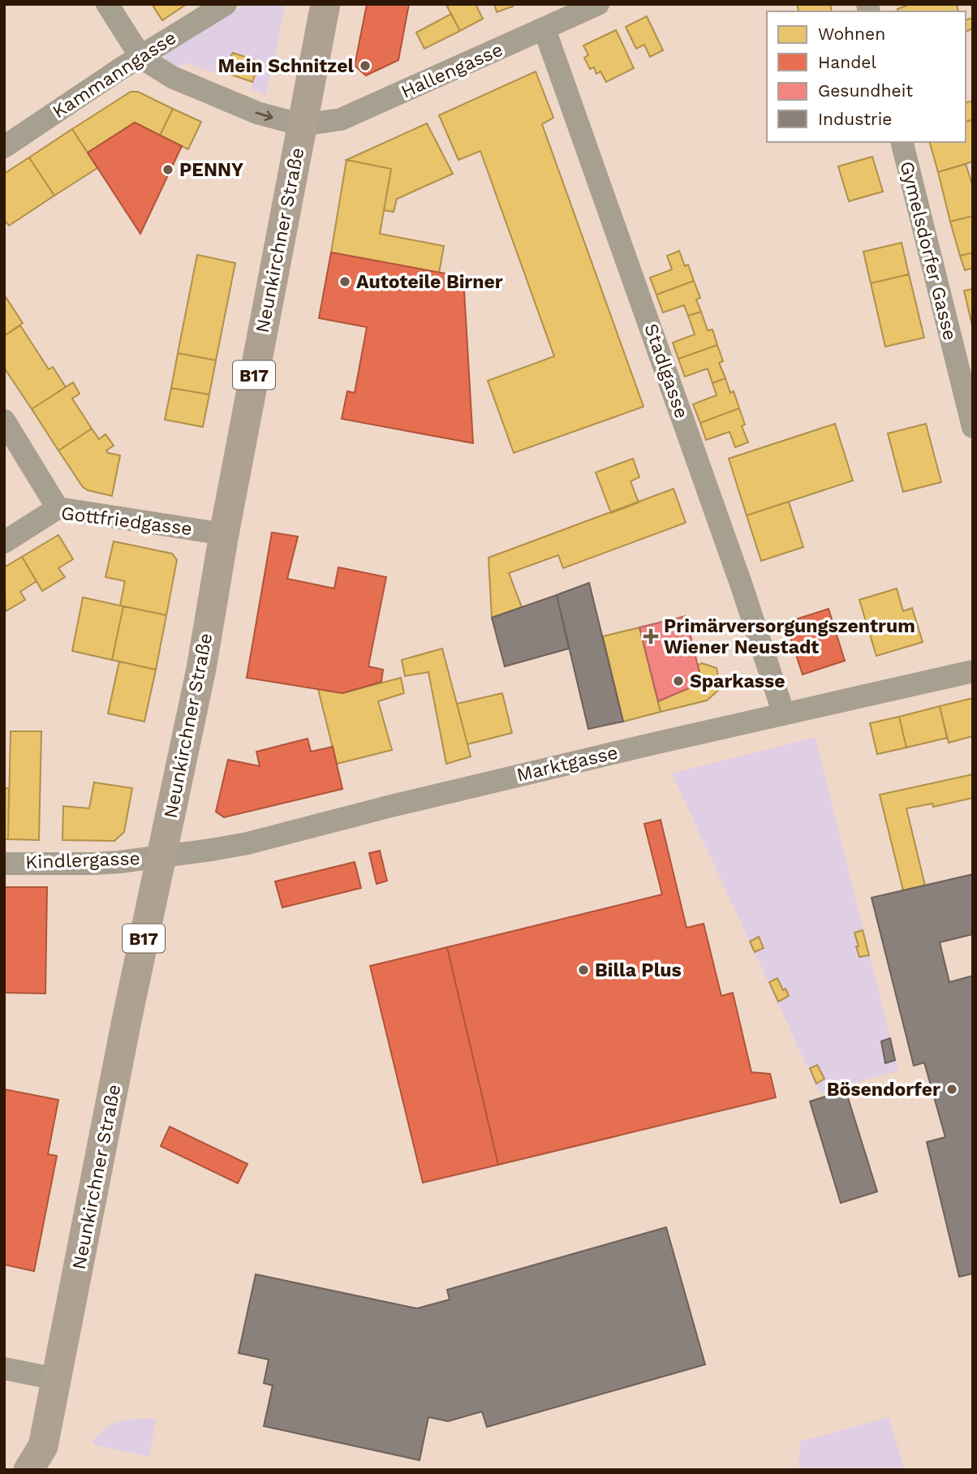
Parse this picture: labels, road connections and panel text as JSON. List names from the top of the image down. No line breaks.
{"streets":{"main road":["Neunkirchner Straße","B17"],"street":["Hallengasse","Kammanngasse","Gymelsdorfer Gasse","Stadlgasse","Gottfriedgasse","Marktgasse","Kindlergasse"]},"crossings":[["Hallengasse","Neunkirchner Straße"],["Hallengasse","Stadlgasse"],["Neunkirchner Straße","Gottfriedgasse"],["Neunkirchner Straße","Marktgasse"],["Neunkirchner Straße","Kindlergasse"],["Stadlgasse","Marktgasse"],["Marktgasse","Kindlergasse"]],"places":{"other":["Mein Schnitzel","PENNY","Autoteile Birner","Sparkasse","Billa Plus","Bösendorfer"],"health":["Primärversorgungszentrum Wiener Neustadt"]},"legend":["Wohnen","Handel","Gesundheit","Industrie"]}
